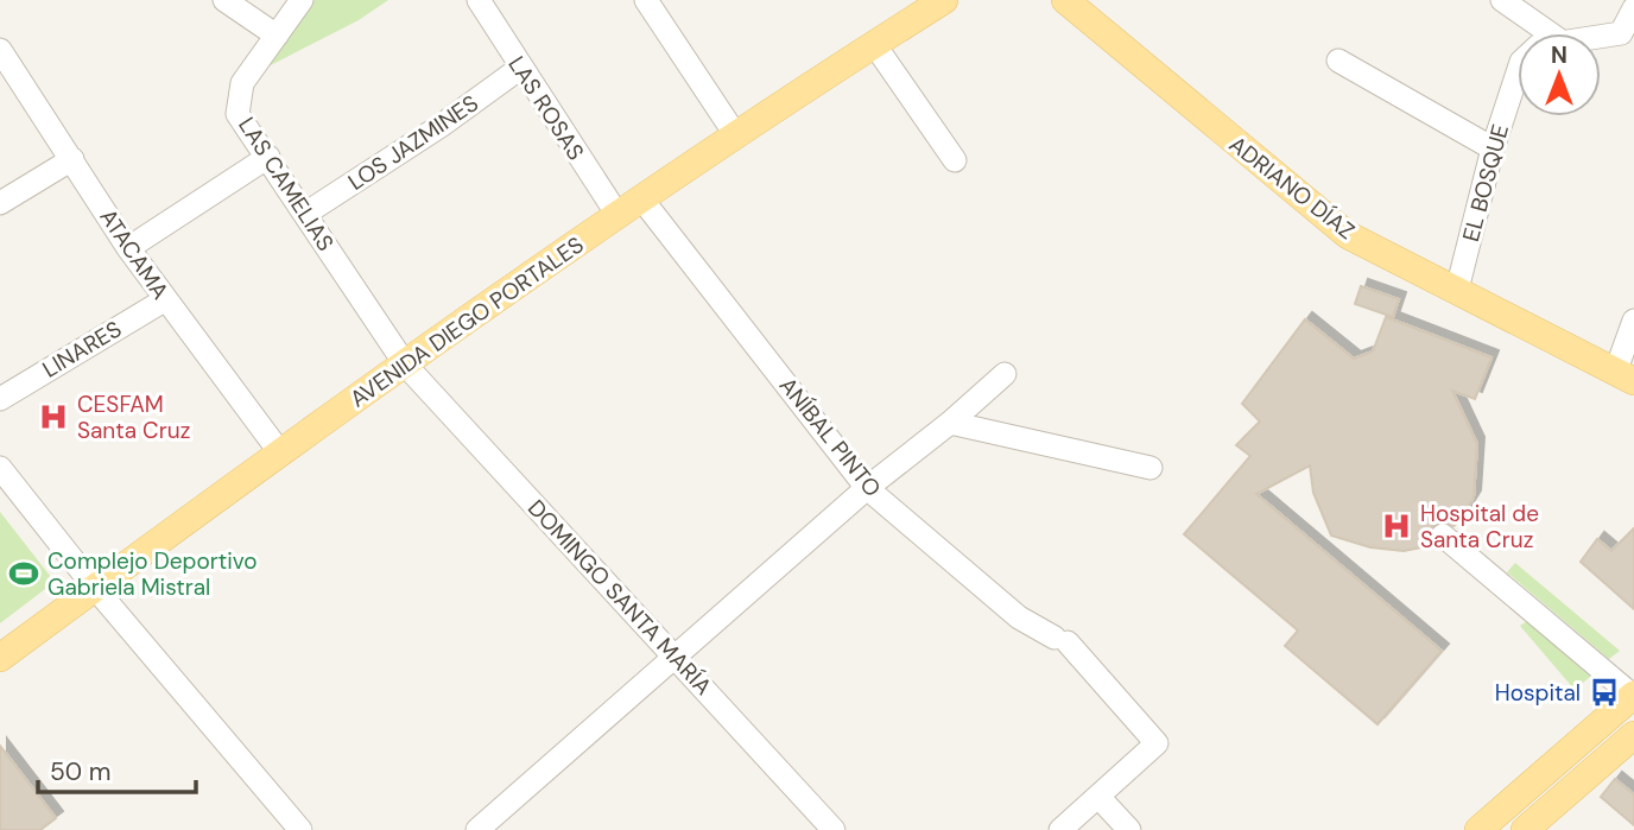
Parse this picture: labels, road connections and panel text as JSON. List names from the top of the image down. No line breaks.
{"streets":{"main road":["ADRIANO DÍAZ","AVENIDA DIEGO PORTALES"],"street":["LAS ROSAS","LOS JAZMINES","EL BOSQUE","LAS CAMELIAS","ATACAMA","LINARES","ANÍBAL PINTO","DOMINGO SANTA MARÍA"]},"crossings":[["LAS ROSAS","LOS JAZMINES"],["LAS ROSAS","AVENIDA DIEGO PORTALES"],["LOS JAZMINES","LAS CAMELIAS"],["EL BOSQUE","ADRIANO DÍAZ"],["LAS CAMELIAS","AVENIDA DIEGO PORTALES"],["LAS CAMELIAS","DOMINGO SANTA MARÍA"],["ATACAMA","AVENIDA DIEGO PORTALES"],["ATACAMA","LINARES"],["AVENIDA DIEGO PORTALES","ANÍBAL PINTO"],["AVENIDA DIEGO PORTALES","DOMINGO SANTA MARÍA"]],"places":{"hospital":["CESFAM Santa Cruz","Hospital de Santa Cruz"],"sports":["Complejo Deportivo Gabriela Mistral"],"bus stop":["Hospital"]},"scale_bar":"50 m","north":"top"}
